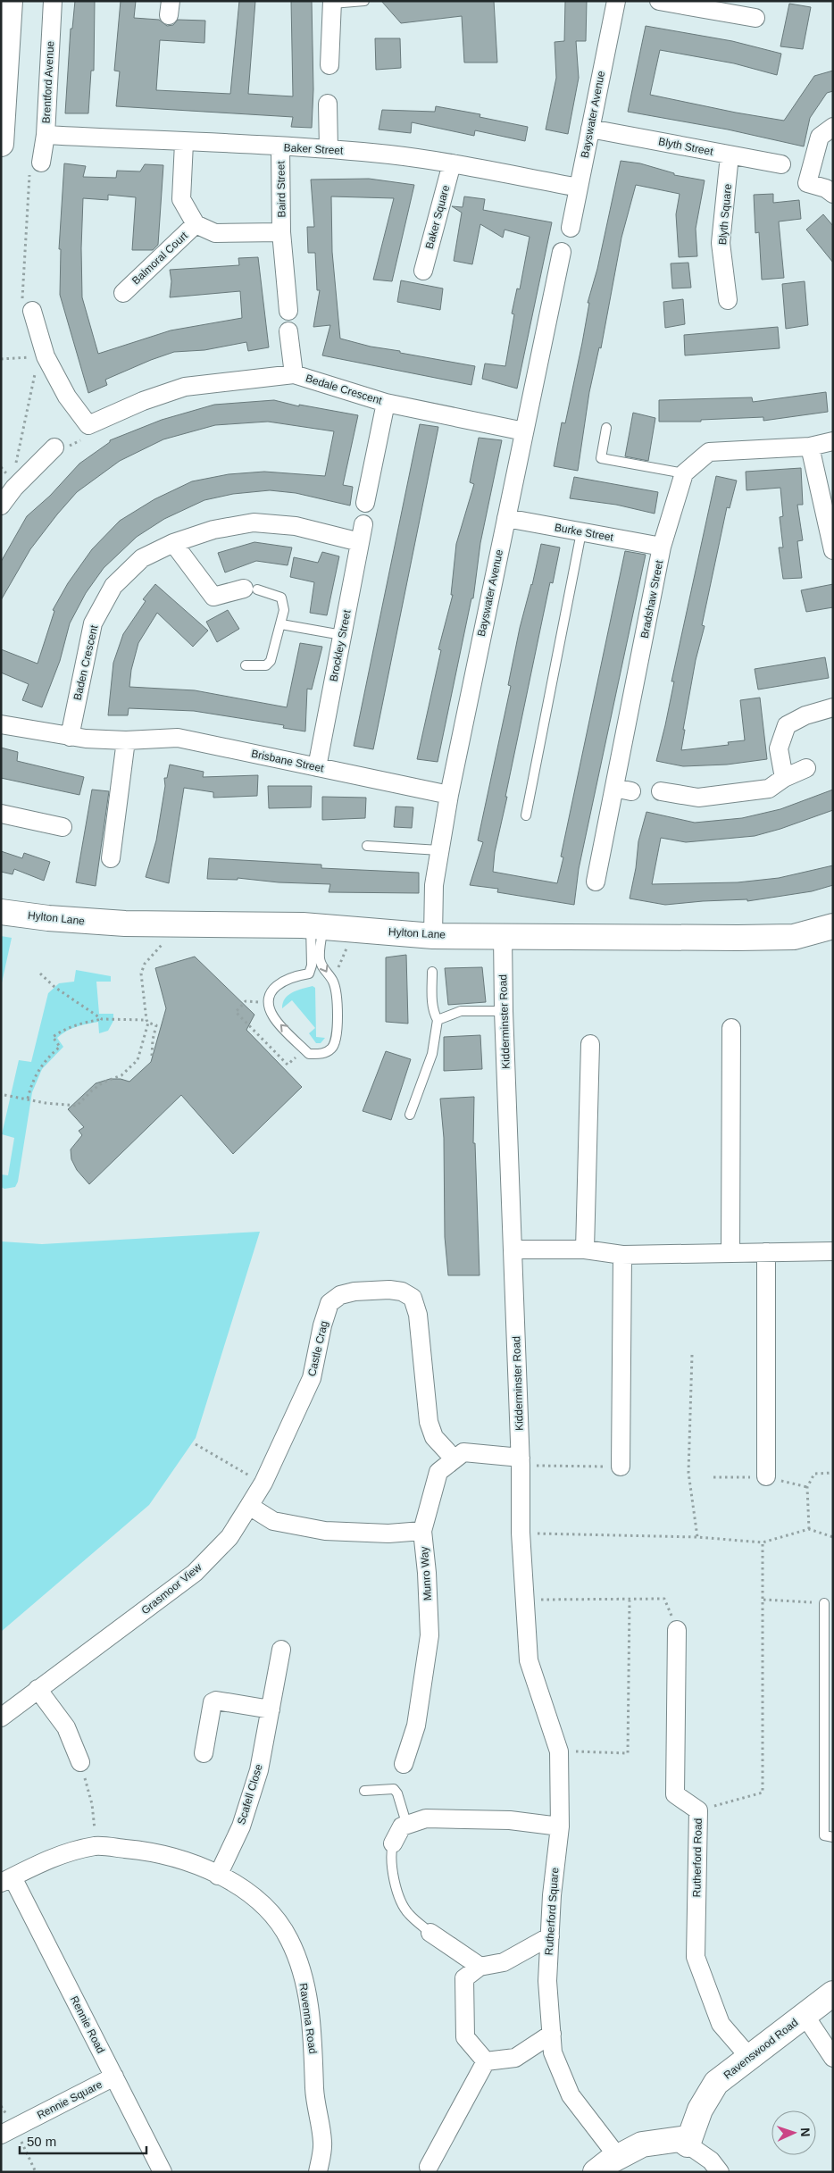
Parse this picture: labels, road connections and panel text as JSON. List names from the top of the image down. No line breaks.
{"streets":{"street":["Brentford Avenue","Bayswater Avenue","Blyth Street","Baker Street","Baird Street","Blyth Square","Baker Square","Balmoral Court","Bedale Crescent","Burke Street","Bradshaw Street","Brockley Street","Baden Crescent","Brisbane Street","Hylton Lane","Kidderminster Road","Castle Crag","Munro Way","Grasmoor View","Scafell Close","Rutherford Road","Rutherford Square","Ravenna Road","Rennie Road","Ravenswood Road","Rennie Square"]},"crossings":[["Brentford Avenue","Baker Street"],["Bayswater Avenue","Blyth Street"],["Bayswater Avenue","Baker Street"],["Bayswater Avenue","Bedale Crescent"],["Bayswater Avenue","Burke Street"],["Bayswater Avenue","Brisbane Street"],["Bayswater Avenue","Hylton Lane"],["Blyth Street","Blyth Square"],["Baker Street","Baird Street"],["Baker Street","Baker Square"],["Baird Street","Balmoral Court"],["Burke Street","Bradshaw Street"],["Brockley Street","Baden Crescent"],["Brockley Street","Brisbane Street"],["Baden Crescent","Brisbane Street"],["Hylton Lane","Kidderminster Road"],["Kidderminster Road","Munro Way"],["Kidderminster Road","Rutherford Square"],["Castle Crag","Munro Way"],["Castle Crag","Grasmoor View"],["Scafell Close","Ravenna Road"],["Rutherford Road","Ravenswood Road"],["Ravenna Road","Rennie Road"],["Rennie Road","Rennie Square"]],"scale_bar":"50 m","north":"right"}
